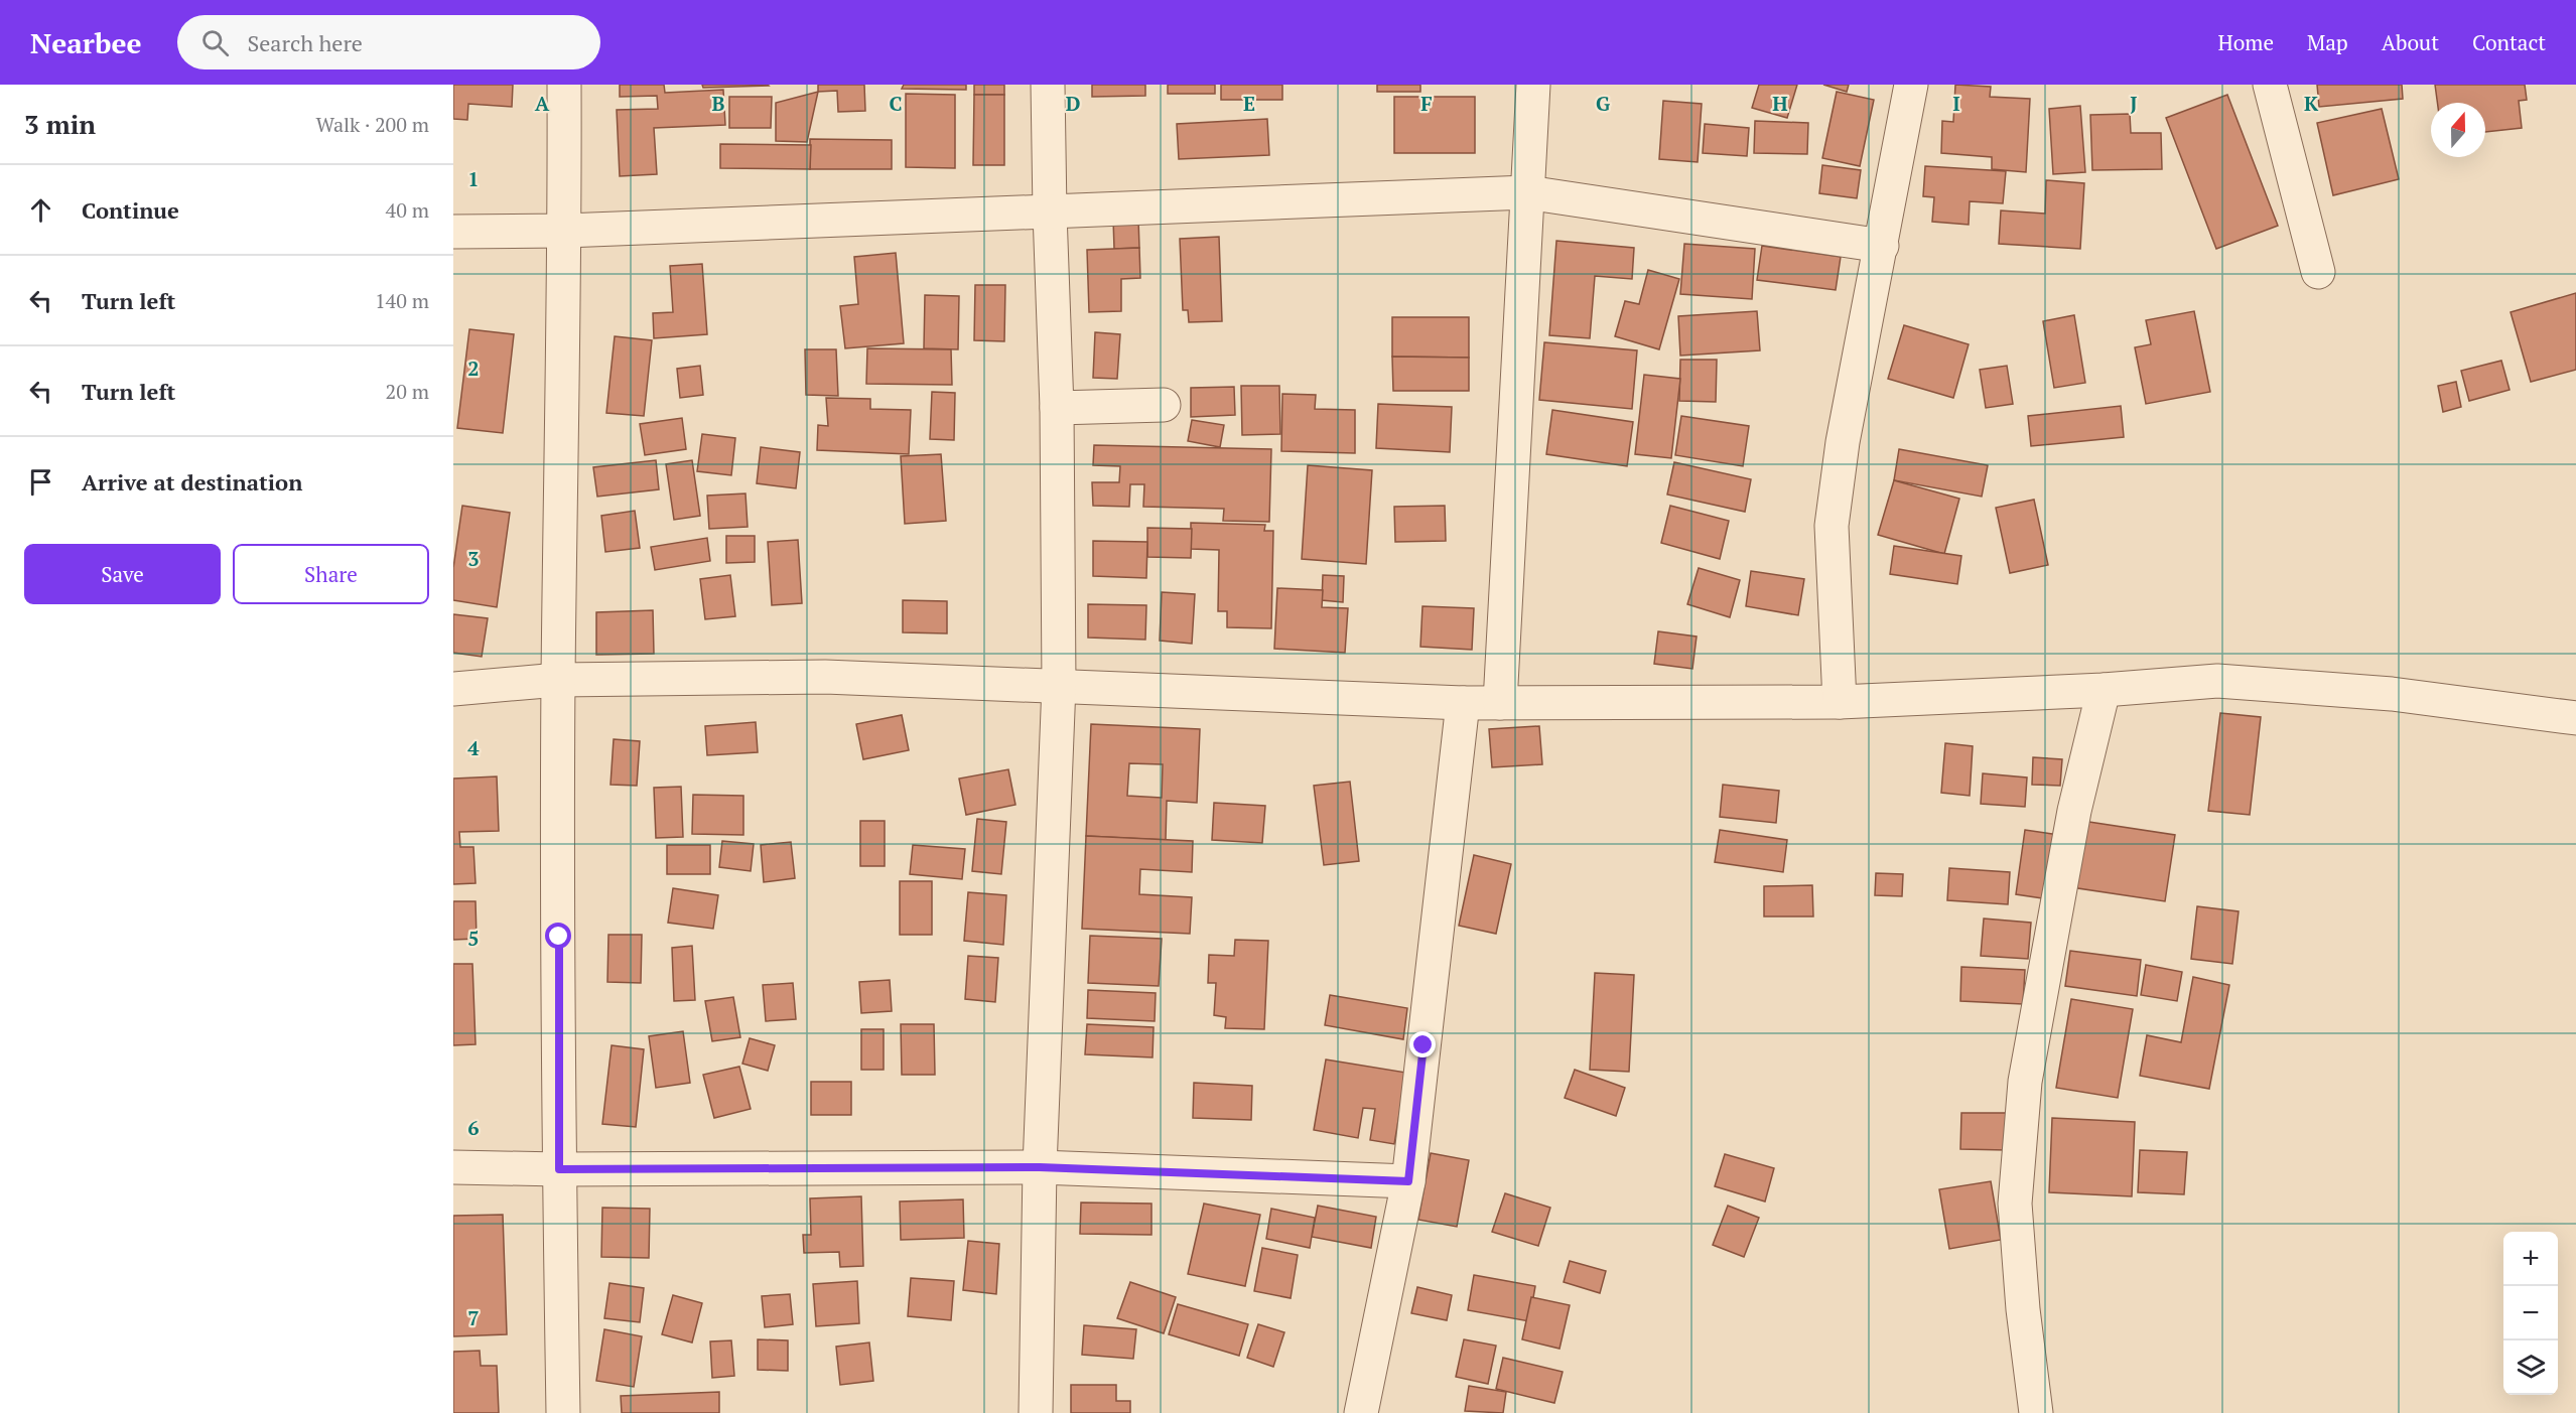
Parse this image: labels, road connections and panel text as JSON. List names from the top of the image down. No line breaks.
{"north":"top","page":{"header":"Nearbee","search":"Search here","nav":["Home","Map","About","Contact"],"heading":["3 min","Walk · 200 m"],"list":[["Continue","40 m"],["Turn left","140 m"],["Turn left","20 m"],"Arrive at destination"],"buttons":["Save","Share"],"map_buttons":["+","−"]},"grid":{"columns":["A","B","C","D","E","F","G","H","I","J","K"],"rows":["1","2","3","4","5","6","7"]}}
